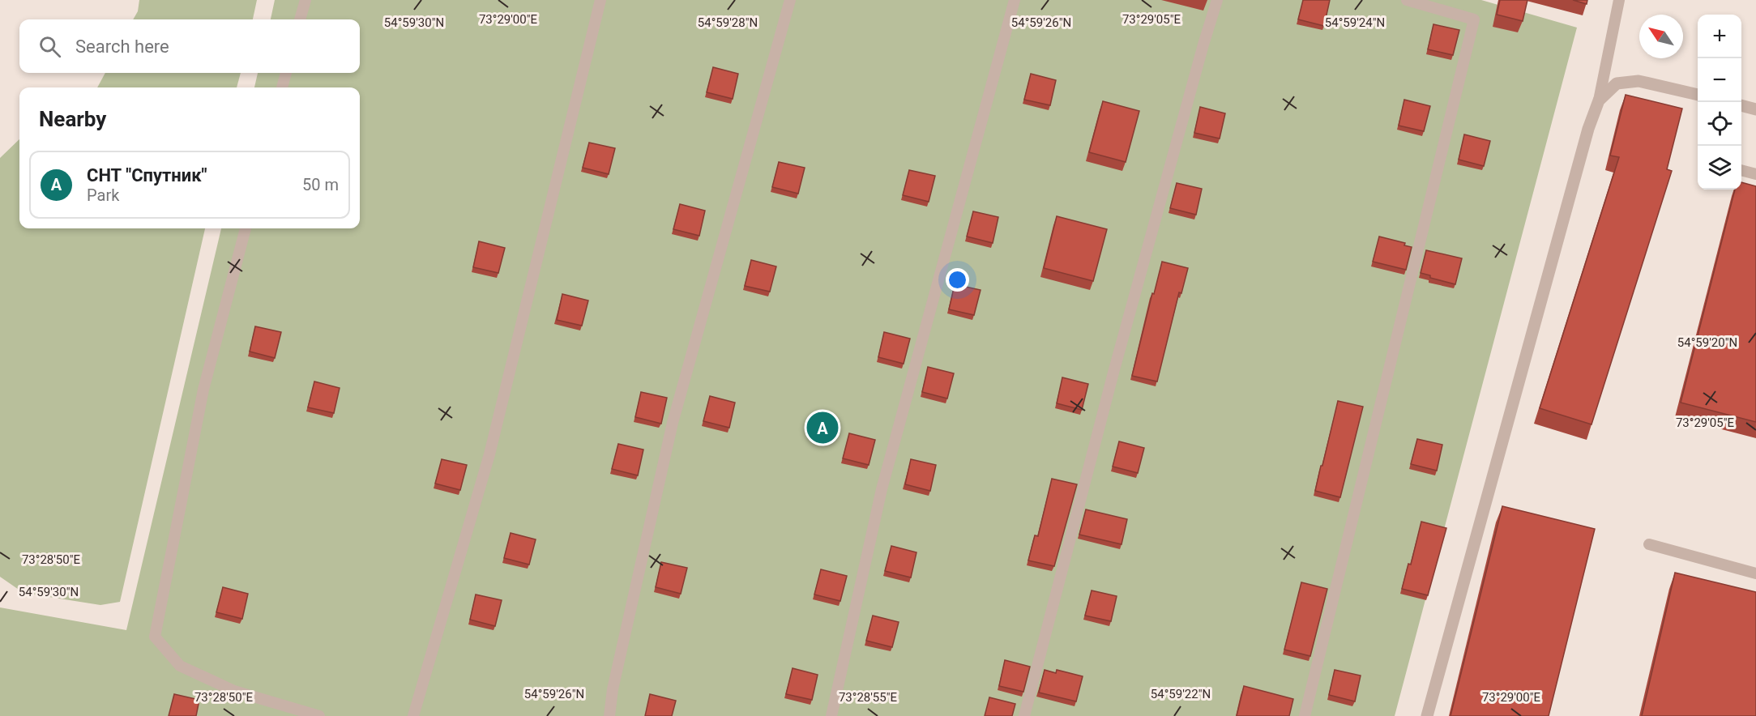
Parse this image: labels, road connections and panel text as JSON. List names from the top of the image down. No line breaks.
{"north":"top left","page":{"map_buttons":["+","−"],"search":"Search here","heading":"Nearby","list":[{"mark":"A","name":"СНТ \"Спутник\"","note":"Park","value":"50 m"}],"pins":"A"},"coordinates":["73°29'05\"E","73°29'00\"E","54°59'30\"N","54°59'28\"N","54°59'26\"N","54°59'24\"N","54°59'20\"N","73°28'50\"E","54°59'22\"N","73°28'55\"E"]}
